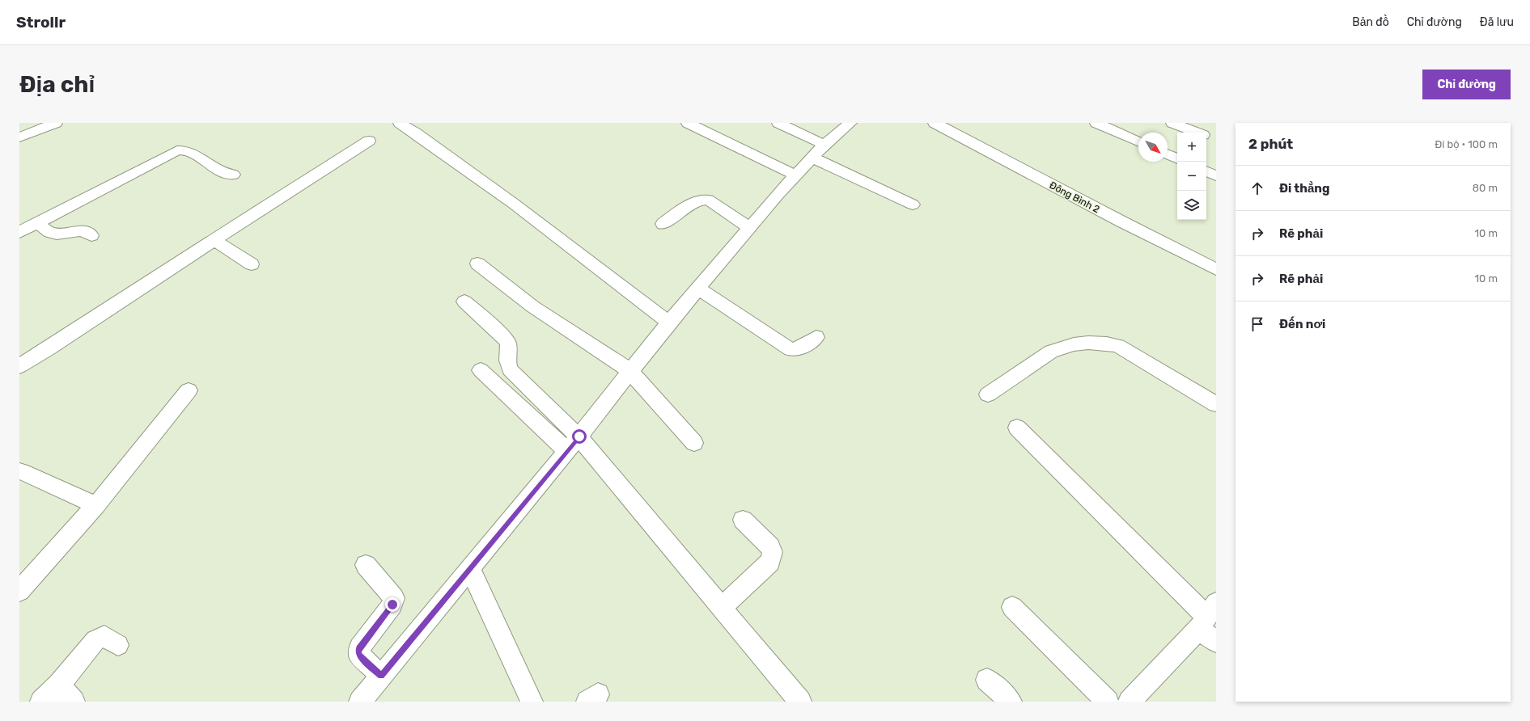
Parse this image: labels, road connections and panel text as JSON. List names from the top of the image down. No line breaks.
{"streets":{"street":["Đông Bình 2"]},"north":"bottom right","page":{"header":"Strollr","nav":["Bản đồ","Chỉ đường","Đã lưu"],"buttons":"Chỉ đường","title":"Địa chỉ","heading":["2 phút","Đi bộ · 100 m"],"map_buttons":["+","−"],"list":[["Đi thẳng","80 m"],["Rẽ phải","10 m"],["Rẽ phải","10 m"],"Đến nơi"]}}
